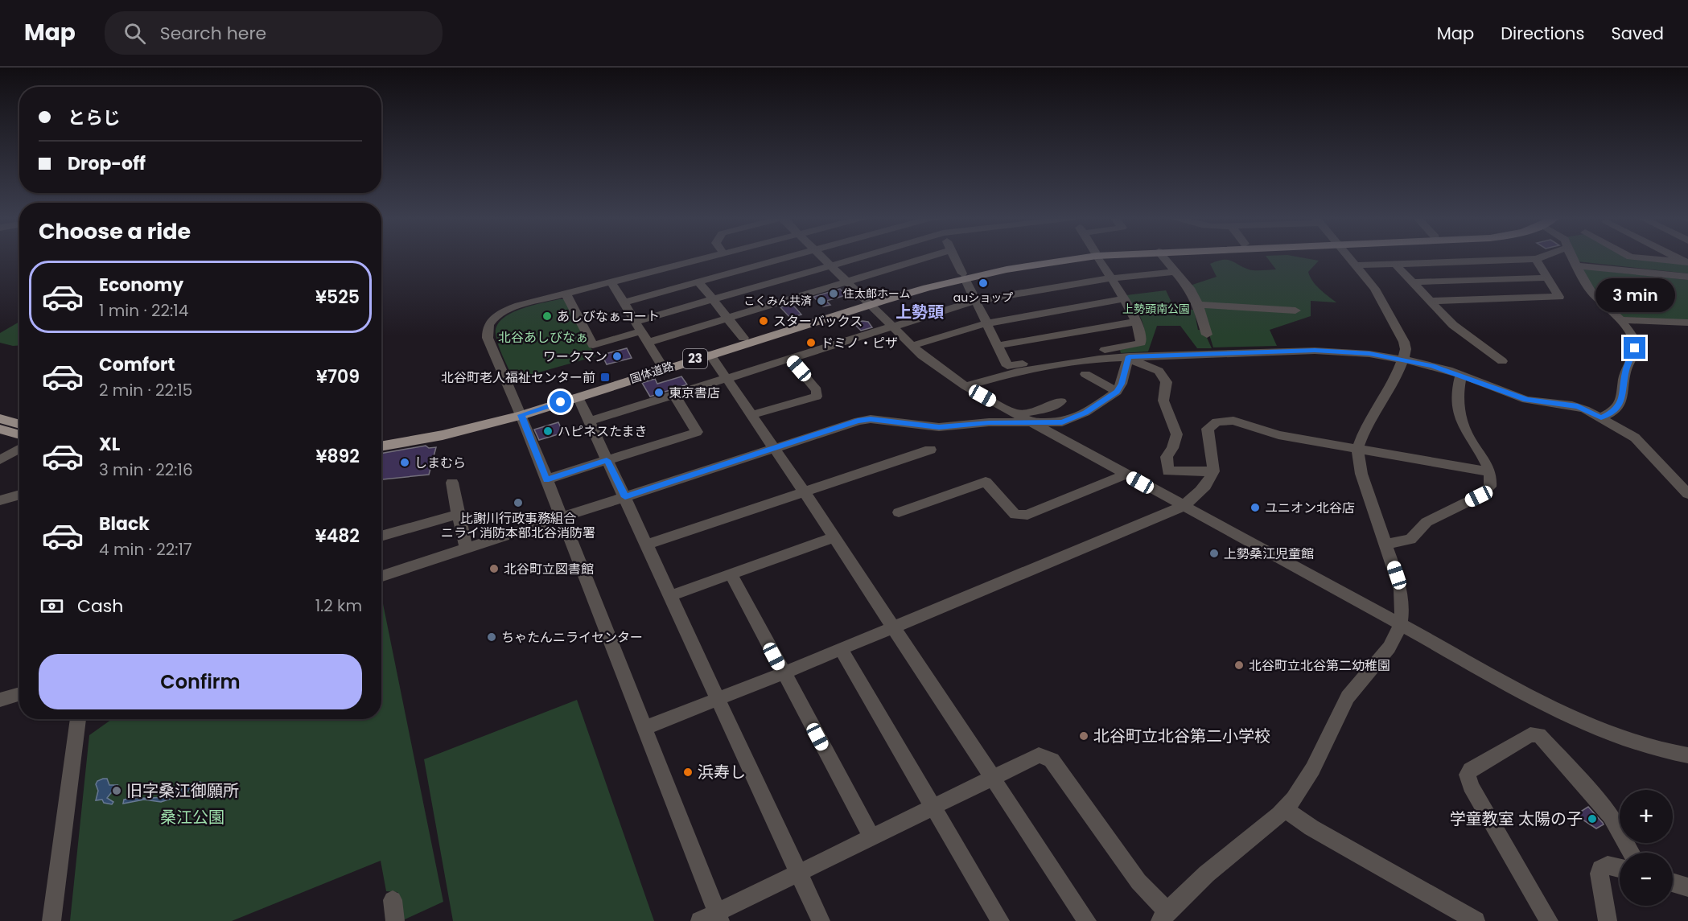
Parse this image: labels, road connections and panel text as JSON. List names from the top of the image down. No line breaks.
{"streets":{"main road":["23","国体道路"]},"districts":["上勢頭"],"parks":["上勢頭南公園","北谷あしびなぁ","桑江公園"],"places":{"other":["auショップ","住太郎ホーム","こくみん共済","あしびなぁコート","スターバックス","ドミノ・ピザ","ワークマン","東京書店","ハピネスたまき","しまむら","比謝川行政事務組合 ニライ消防本部北谷消防署","ユニオン北谷店","上勢桑江児童館","北谷町立図書館","ちゃたんニライセンター","北谷町立北谷第二幼稚園","北谷町立北谷第二小学校","浜寿し","旧字桑江御願所","学童教室 太陽の子"],"transit":["北谷町老人福祉センター前"]},"page":{"header":"Map","search":"Search here","nav":["Map","Directions","Saved"],"banner":["とらじ","Drop-off"],"heading":"Choose a ride","list":[{"name":"Economy","note":"1 min · 22:14","value":"¥525"},{"name":"Comfort","note":"2 min · 22:15","value":"¥709"},{"name":"XL","note":"3 min · 22:16","value":"¥892"},{"name":"Black","note":"4 min · 22:17","value":"¥482"}],"bubble":"3 min","pay":["Cash","1.2 km"],"buttons":"Confirm","map_buttons":["+","−"]}}
